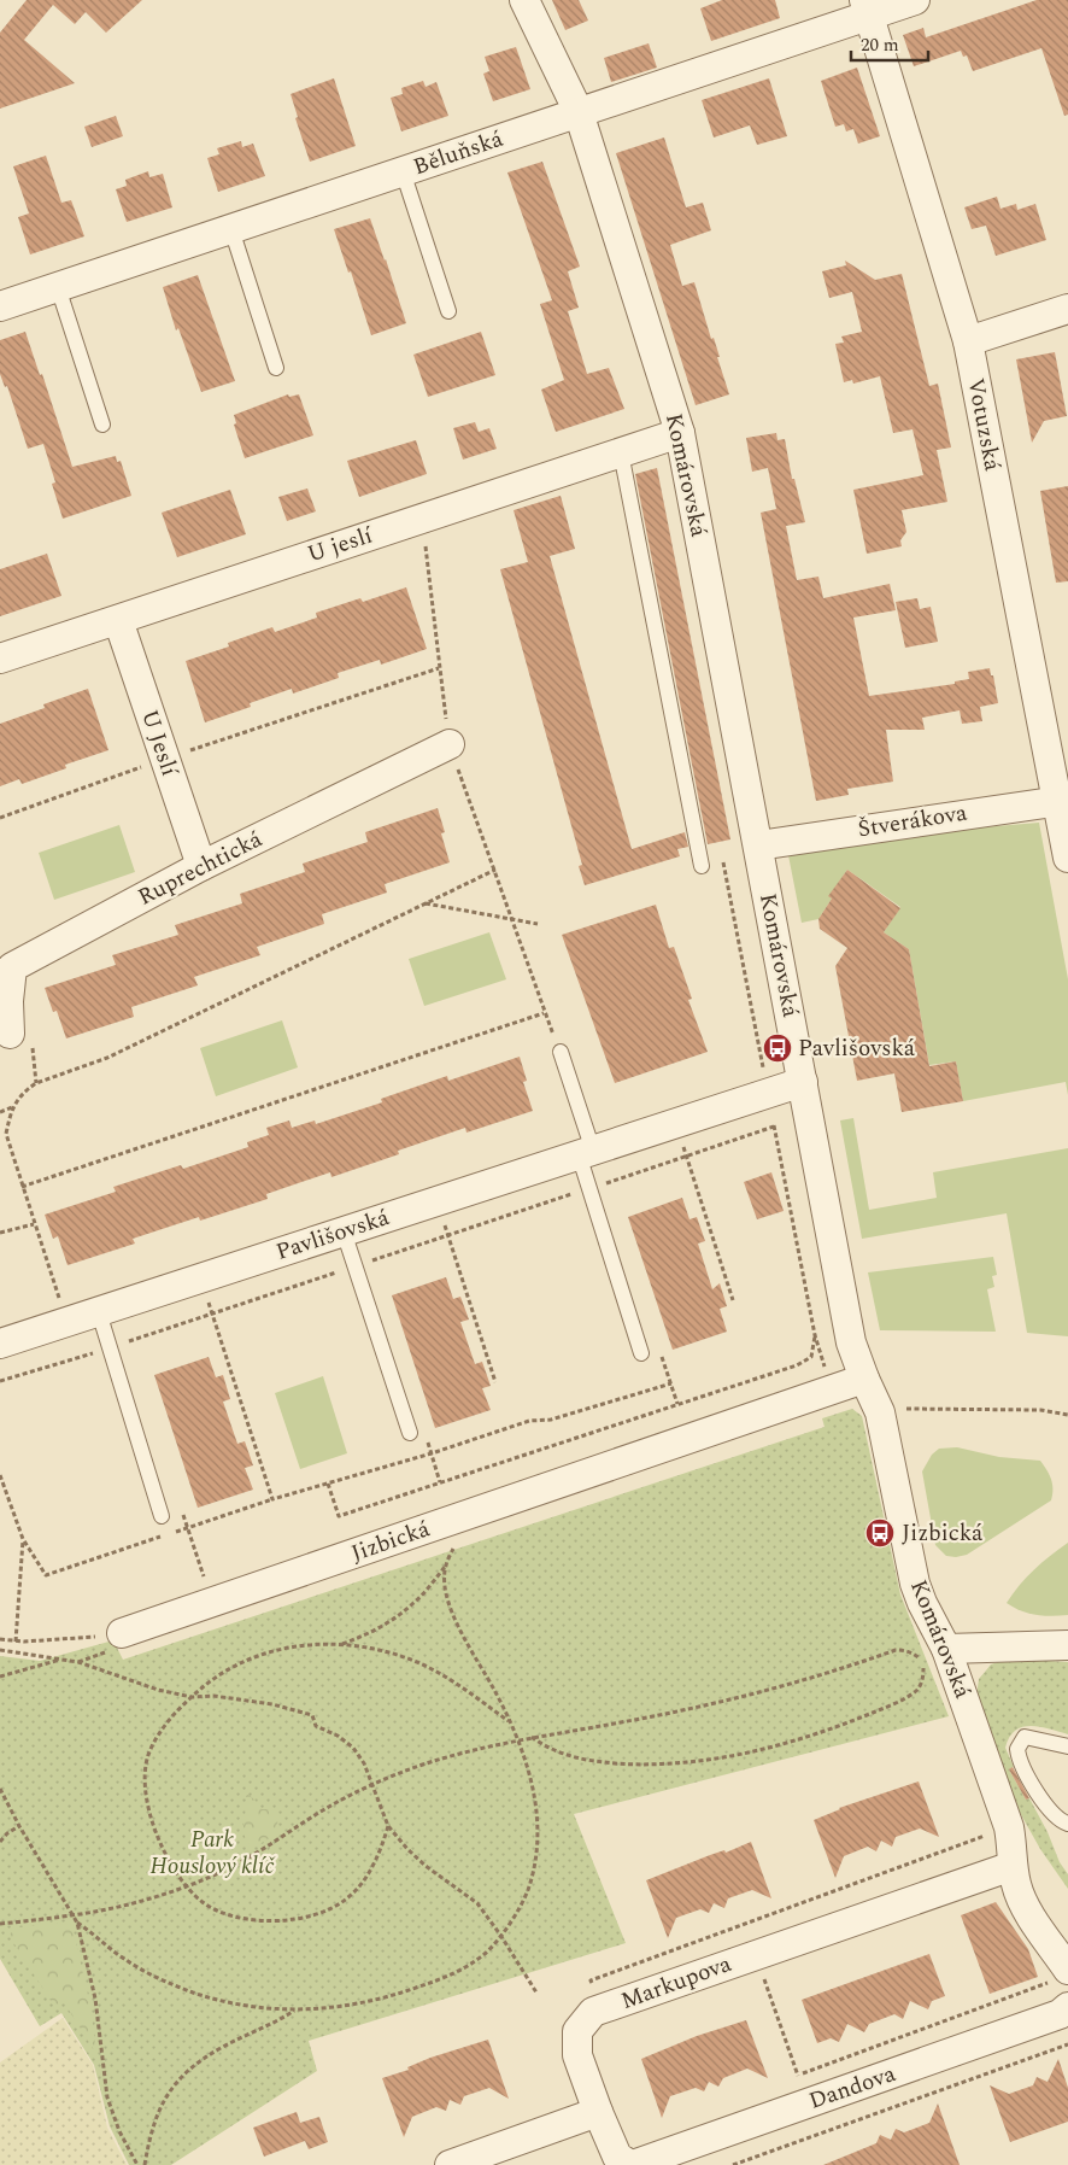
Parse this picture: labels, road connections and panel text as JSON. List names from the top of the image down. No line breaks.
{"streets":{"street":["Běluňská","Votuzská","Komárovská","U jeslí","U Jeslí","Štverákova","Ruprechtická","Pavlišovská","Jizbická","Markupova","Dandova"]},"crossings":[["Běluňská","Votuzská"],["Běluňská","Komárovská"],["Votuzská","Štverákova"],["Komárovská","U jeslí"],["Komárovská","Štverákova"],["Komárovská","Pavlišovská"],["Komárovská","Jizbická"],["Komárovská","Markupova"],["U jeslí","U Jeslí"],["U Jeslí","Ruprechtická"],["Markupova","Dandova"]],"parks":["Park Houslový klíč"],"places":{"bus stop":["Pavlišovská","Jizbická"]},"scale_bar":"20 m"}
